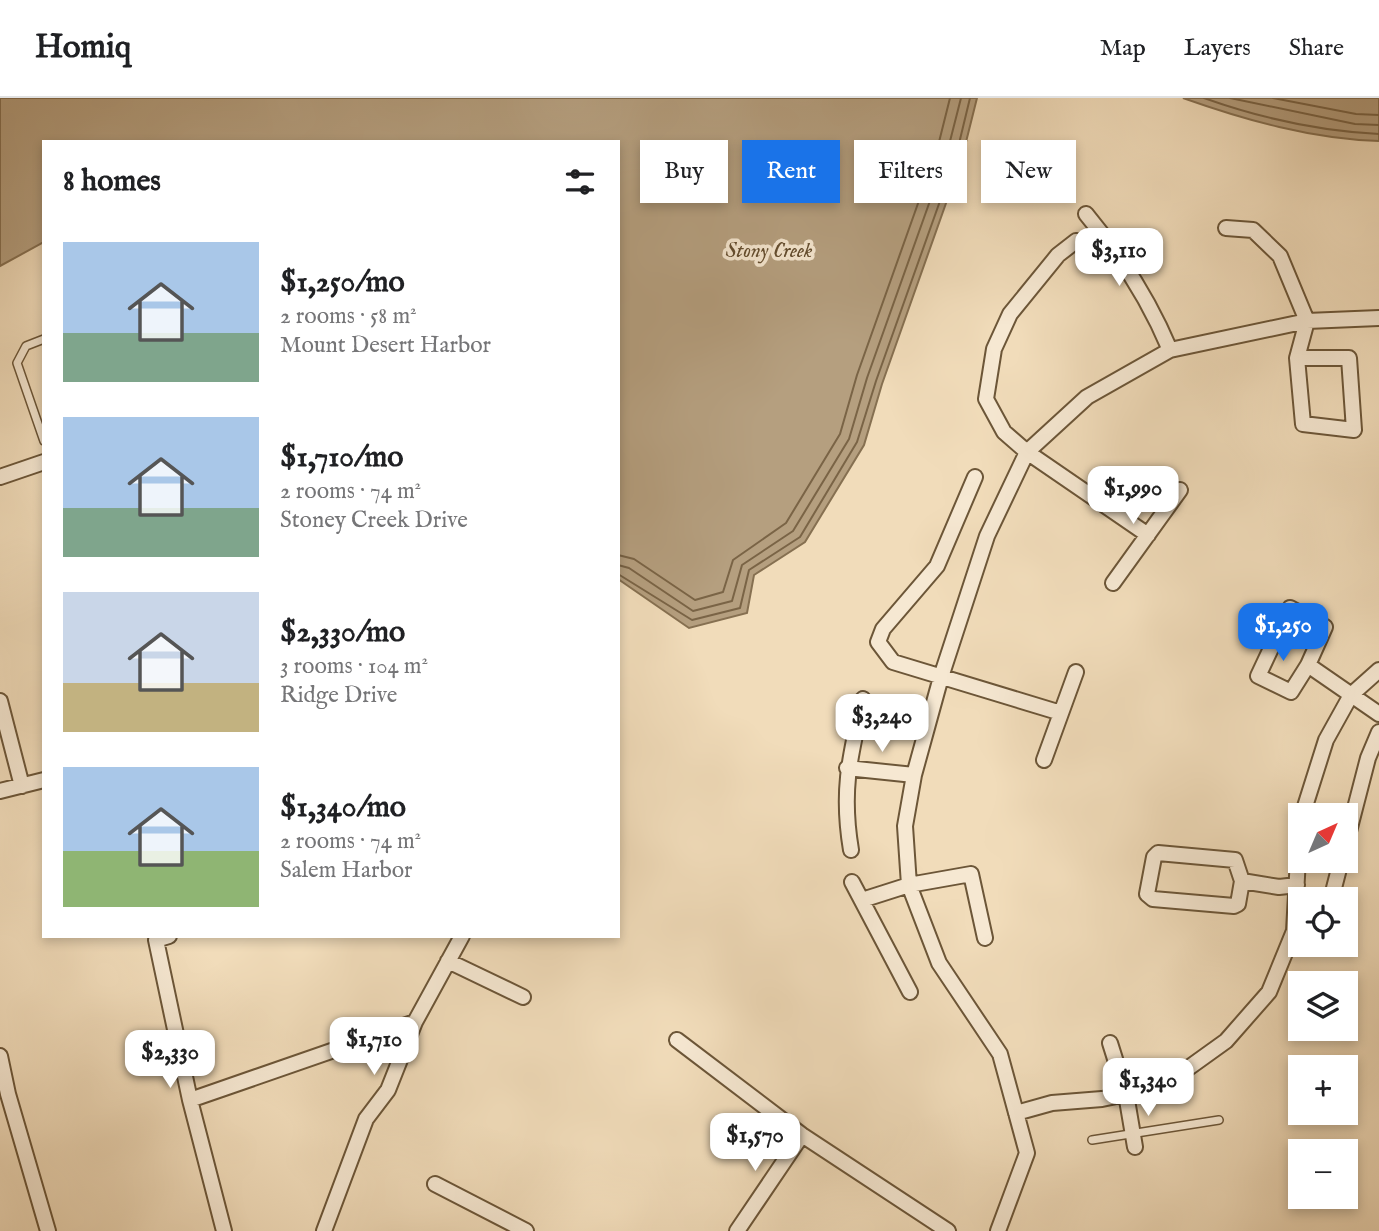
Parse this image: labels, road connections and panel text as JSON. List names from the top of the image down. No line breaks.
{"water":["Stony Creek"],"north":"top right","page":{"header":"Homiq","nav":["Map","Layers","Share"],"chip":["Buy","Rent","Filters","New"],"heading":"8 homes","list":[{"name":"$1,250/mo","note":"2 rooms · 58 m² · Mount Desert Harbor"},{"name":"$1,710/mo","note":"2 rooms · 74 m² · Stoney Creek Drive"},{"name":"$2,330/mo","note":"3 rooms · 104 m² · Ridge Drive"},{"name":"$1,340/mo","note":"2 rooms · 74 m² · Salem Harbor"}],"price":["$3,110","$1,990","$1,250","$3,240","$1,710","$2,330","$1,340","$1,570"],"map_buttons":["+","−"]}}
